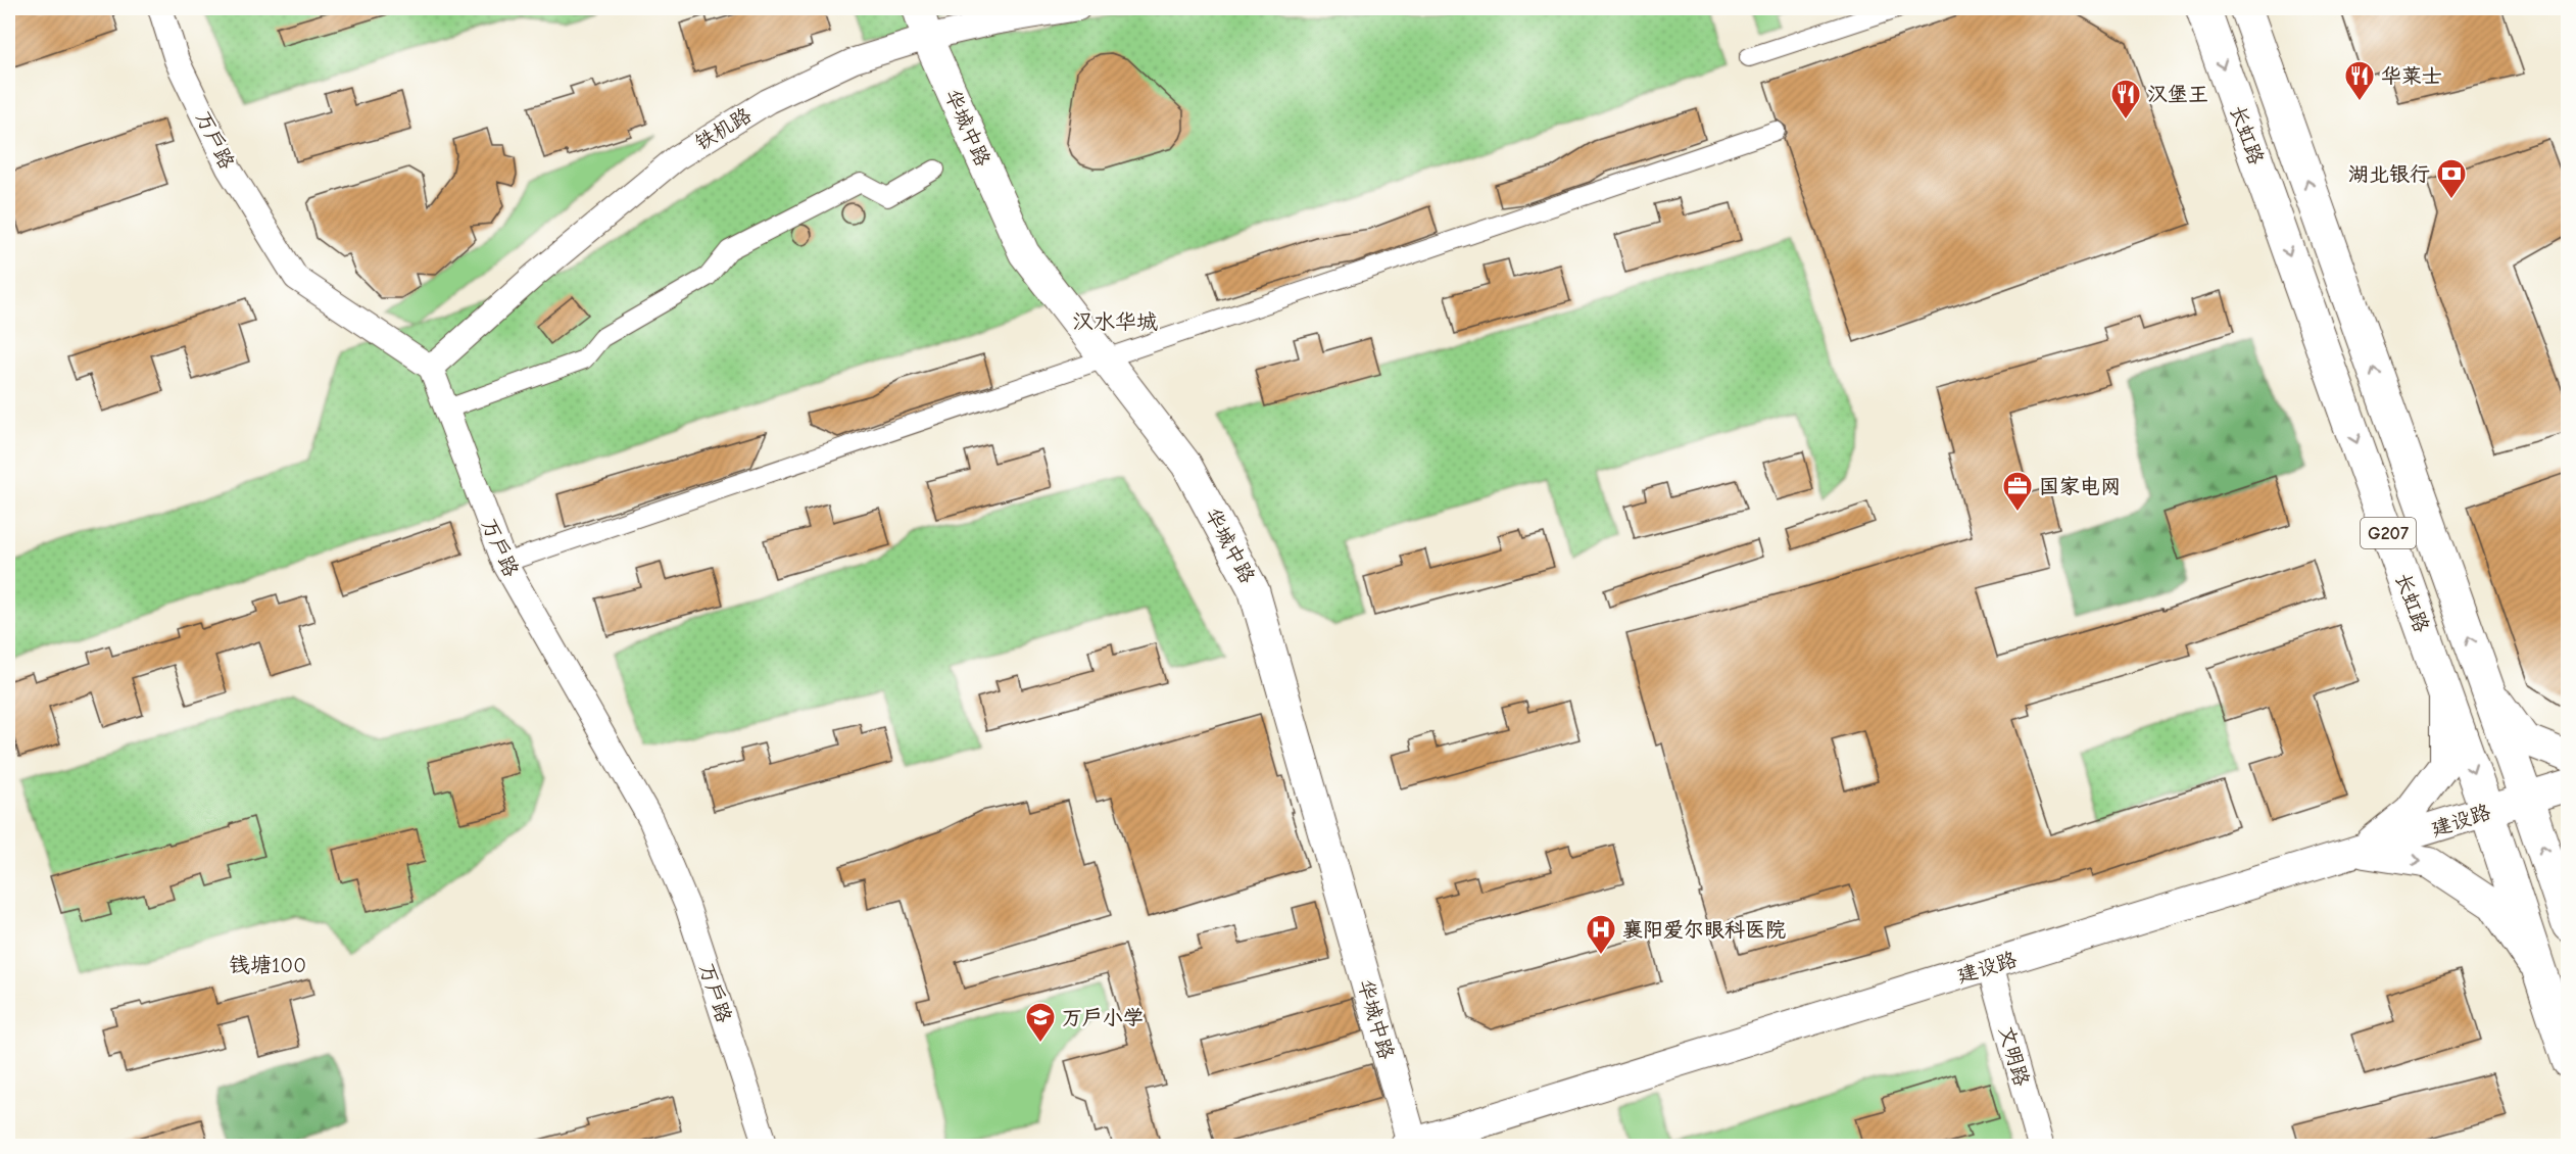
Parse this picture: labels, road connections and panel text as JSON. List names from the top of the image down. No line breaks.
{"streets":{"highway":["长虹路","G207"],"street":["华城中路","铁机路","万户路","建设路","文明路"]},"crossings":[["华城中路","铁机路"],["华城中路","建设路"],["铁机路","万户路"],["长虹路","建设路"],["建设路","文明路"]],"districts":["汉水华城","钱塘100"],"places":{"restaurant":["华莱士","汉堡王"],"bank":["湖北银行"],"office":["国家电网"],"hospital":["襄阳爱尔眼科医院"],"school or university":["万户小学"]}}
